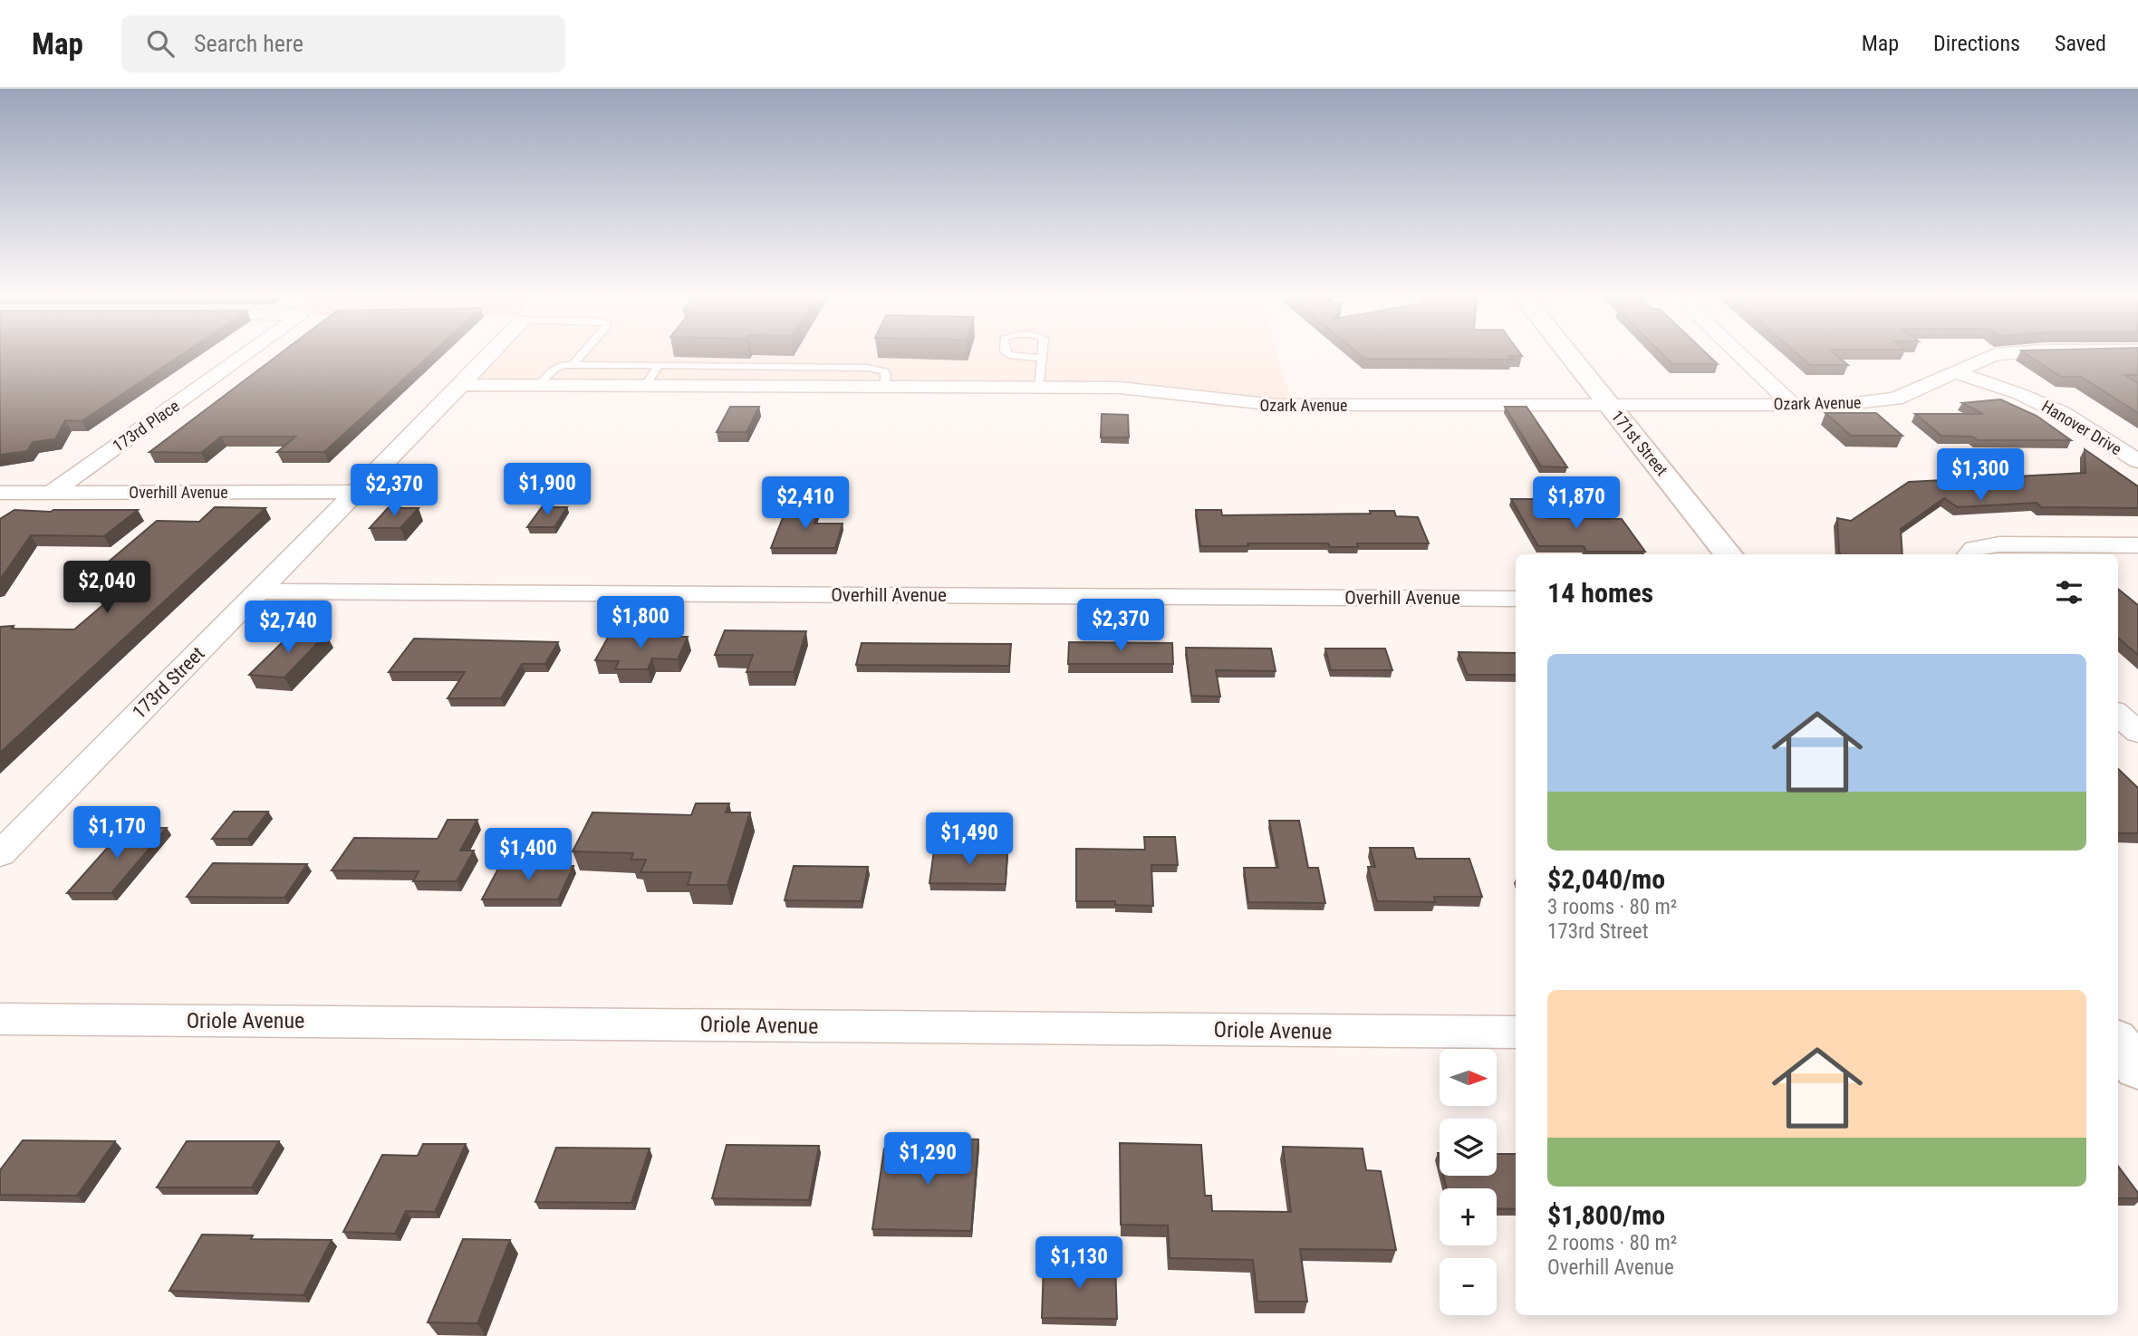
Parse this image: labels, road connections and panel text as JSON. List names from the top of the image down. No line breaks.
{"streets":{"street":["Ozark Avenue","173rd Place","Hanover Drive","171st Street","Overhill Avenue","173rd Street","Oriole Avenue"]},"crossings":[["Ozark Avenue","Hanover Drive"],["Ozark Avenue","171st Street"],["Ozark Avenue","173rd Street"],["173rd Place","Overhill Avenue"],["Overhill Avenue","173rd Street"]],"north":"right","page":{"header":"Map","search":"Search here","nav":["Map","Directions","Saved"],"price":["$1,300","$1,900","$2,370","$2,410","$1,870","$2,040","$1,800","$2,370","$2,740","$1,170","$1,490","$1,400","$1,290","$1,130"],"heading":"14 homes","list":[{"name":"$2,040/mo","note":"3 rooms · 80 m² · 173rd Street"},{"name":"$1,800/mo","note":"2 rooms · 80 m² · Overhill Avenue"}],"map_buttons":["+","−"]}}
